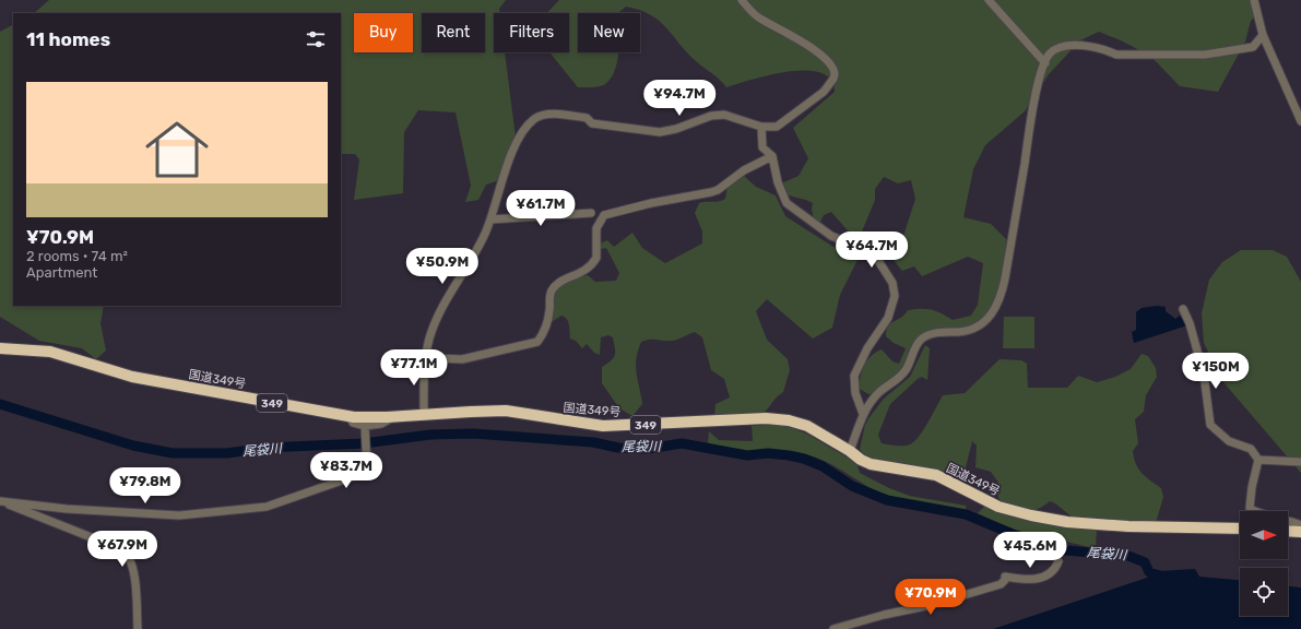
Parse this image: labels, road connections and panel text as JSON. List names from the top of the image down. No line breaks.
{"streets":{"highway":["国道349号","349"]},"water":["尾袋川"],"north":"right","page":{"chip":["Buy","Rent","Filters","New"],"heading":"11 homes","list":[{"name":"¥70.9M","note":"2 rooms · 74 m² · Apartment"}],"price":["¥94.7M","¥61.7M","¥64.7M","¥50.9M","¥77.1M","¥150M","¥83.7M","¥79.8M","¥67.9M","¥45.6M","¥70.9M"]}}
